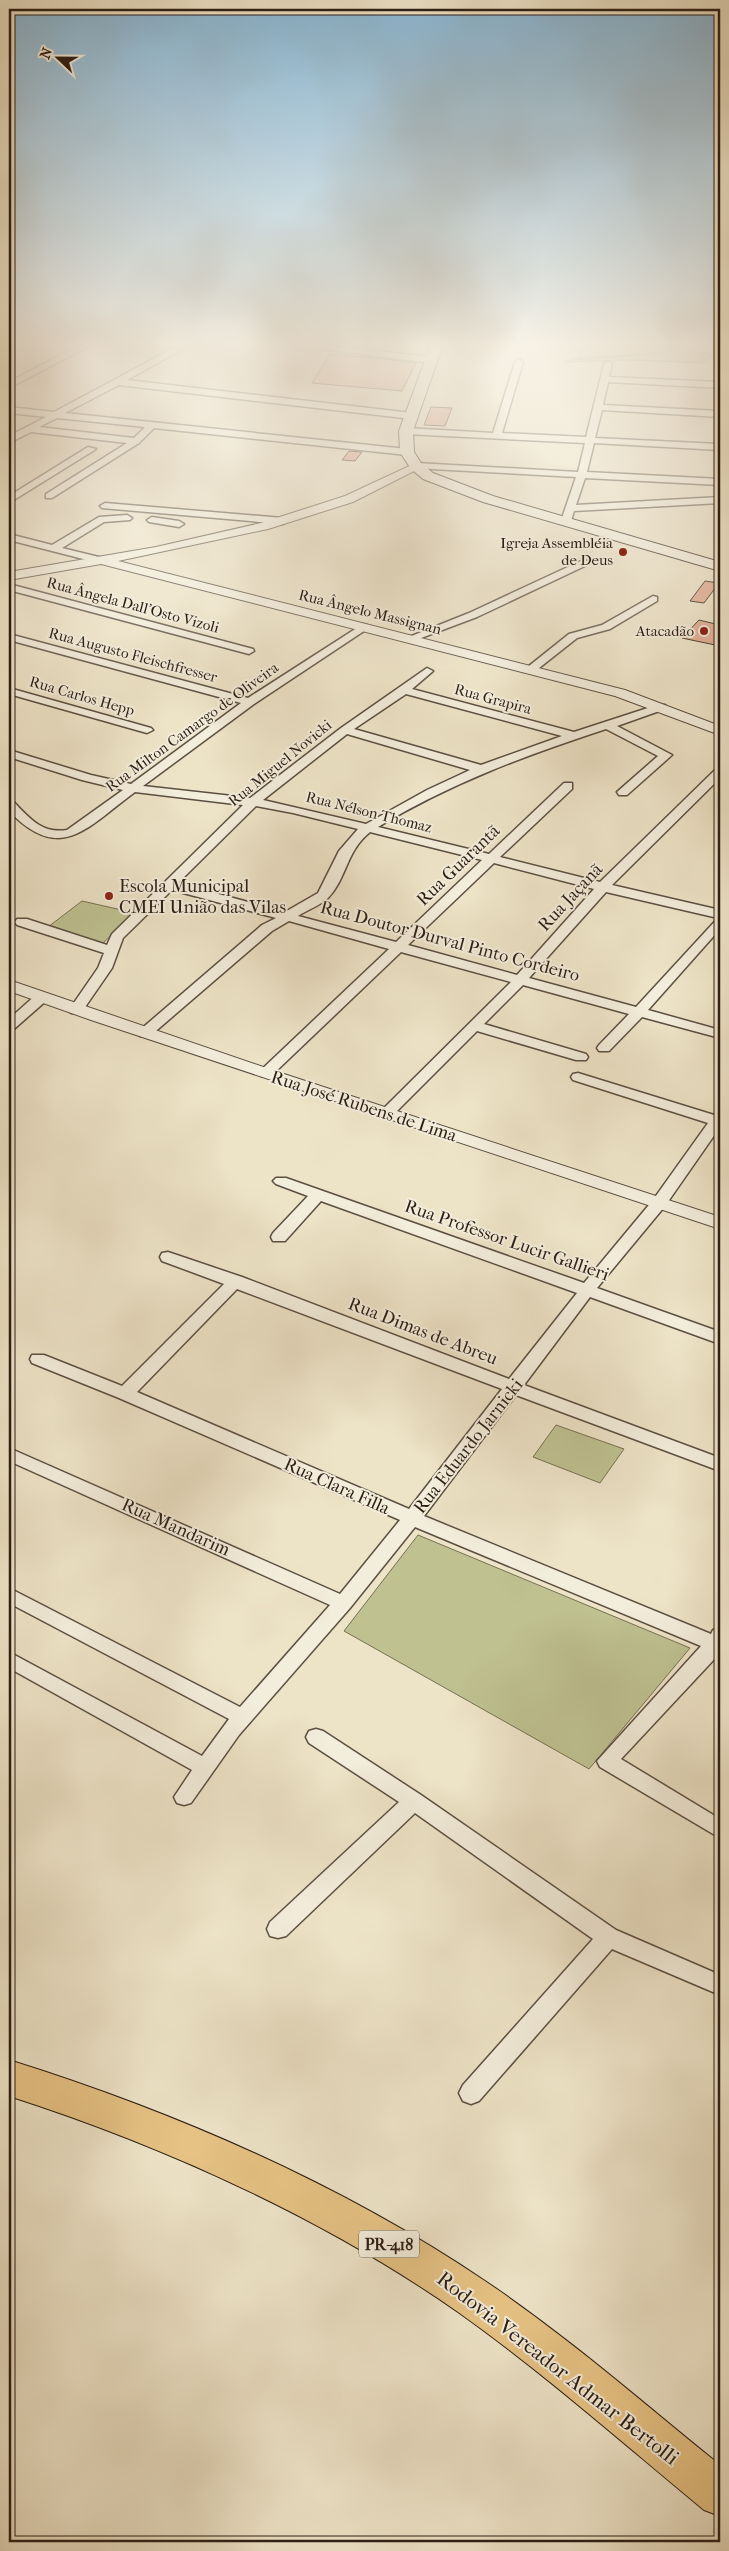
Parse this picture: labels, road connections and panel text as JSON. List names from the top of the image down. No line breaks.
{"streets":{"highway":["PR-418","Rodovia Vereador Admar Bertolli"],"street":["Rua Ângela Dall'Osto Vizoli","Rua Ângelo Massignan","Rua Augusto Fleischfresser","Rua Carlos Hepp","Rua Grapira","Rua Milton Camargo de Oliveira","Rua Miguel Novicki","Rua Nélson Thomaz","Rua Guarantã","Rua Jaçanã","Rua Doutor Durval Pinto Cordeiro","Rua José Rubens de Lima","Rua Professor Lucir Gallieri","Rua Dimas de Abreu","Rua Eduardo Jarnicki","Rua Clara Filla","Rua Mandarim"]},"crossings":[["Rua Ângelo Massignan","Rua Milton Camargo de Oliveira"],["Rua Augusto Fleischfresser","Rua Milton Camargo de Oliveira"],["Rua Grapira","Rua Miguel Novicki"],["Rua Milton Camargo de Oliveira","Rua Nélson Thomaz"],["Rua Miguel Novicki","Rua Nélson Thomaz"],["Rua Miguel Novicki","Rua Doutor Durval Pinto Cordeiro"],["Rua Miguel Novicki","Rua José Rubens de Lima"],["Rua Nélson Thomaz","Rua Guarantã"],["Rua Nélson Thomaz","Rua Jaçanã"],["Rua Guarantã","Rua Doutor Durval Pinto Cordeiro"],["Rua Guarantã","Rua José Rubens de Lima"],["Rua Jaçanã","Rua Doutor Durval Pinto Cordeiro"],["Rua Jaçanã","Rua José Rubens de Lima"],["Rua José Rubens de Lima","Rua Eduardo Jarnicki"],["Rua Professor Lucir Gallieri","Rua Eduardo Jarnicki"],["Rua Dimas de Abreu","Rua Eduardo Jarnicki"],["Rua Eduardo Jarnicki","Rua Clara Filla"],["Rua Eduardo Jarnicki","Rua Mandarim"]],"places":["Igreja Assembléia de Deus","Atacadão","Escola Municipal CMEI União das Vilas"],"north":"left"}
